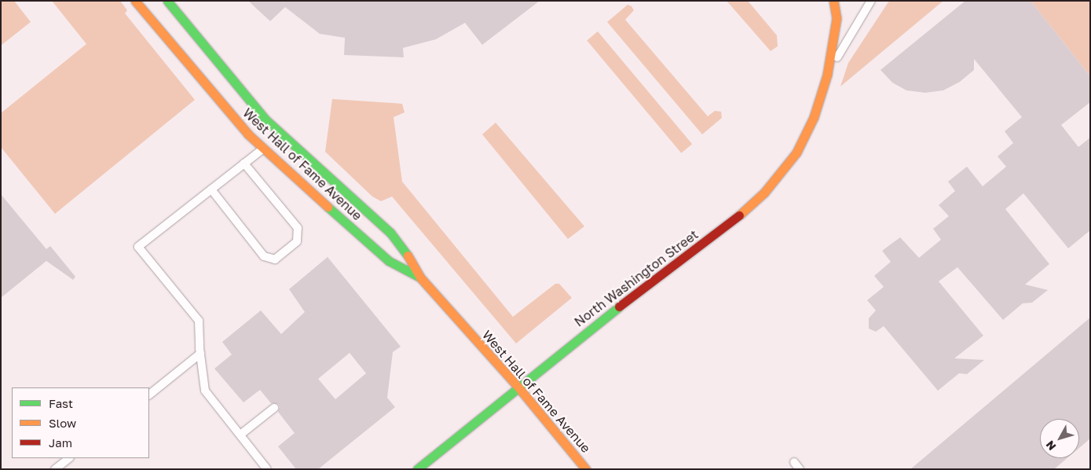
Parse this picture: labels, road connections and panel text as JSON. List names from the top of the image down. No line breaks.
{"streets":{"main road":["West Hall of Fame Avenue","North Washington Street"]},"crossings":[["West Hall of Fame Avenue","North Washington Street"]],"legend":["Fast","Slow","Jam"],"north":"bottom left"}
